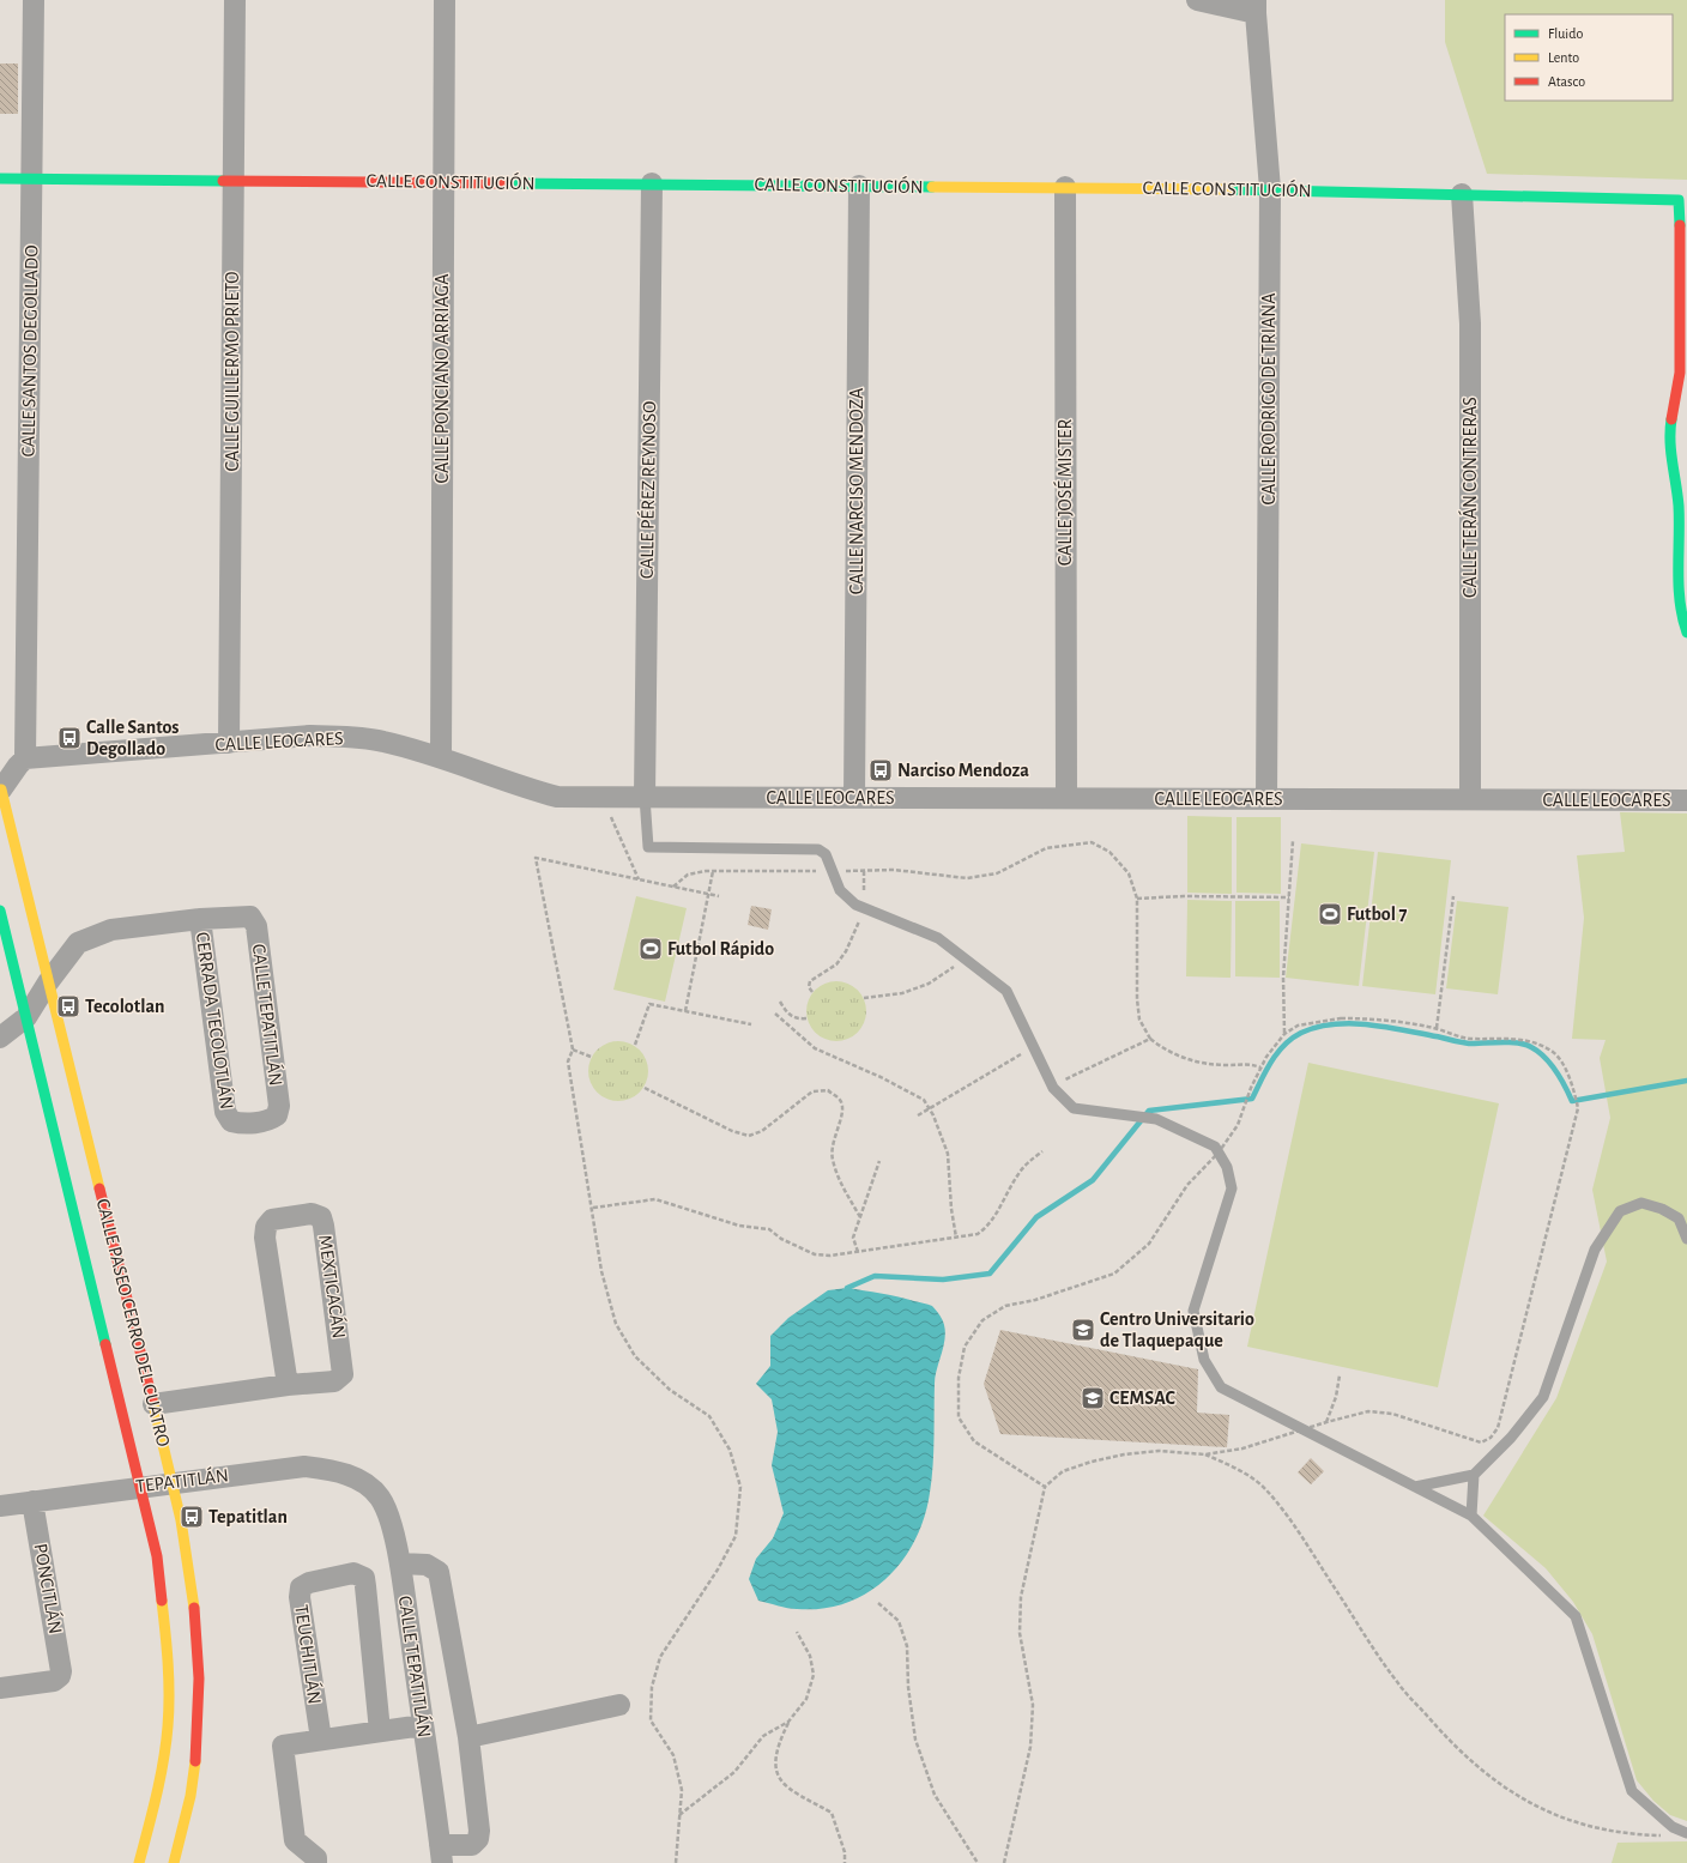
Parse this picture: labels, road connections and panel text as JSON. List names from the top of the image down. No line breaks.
{"streets":{"street":["CALLE CONSTITUCIÓN","CALLE SANTOS DEGOLLADO","CALLE GUILLERMO PRIETO","CALLE PONCIANO ARRIAGA","CALLE RODRIGO DE TRIANA","CALLE PÉREZ REYNOSO","CALLE NARCISO MENDOZA","CALLE JOSÉ MISTER","CALLE TERÁN CONTRERAS","CALLE LEOCARES","CALLE TEPATITLÁN","CERRADA TECOLOTLÁN","MEXTICACÁN","CALLE PASEO CERRO DEL CUATRO","TEPATITLÁN","PONCITLÁN","TEUCHITLÁN"]},"crossings":[["CALLE CONSTITUCIÓN","CALLE SANTOS DEGOLLADO"],["CALLE CONSTITUCIÓN","CALLE GUILLERMO PRIETO"],["CALLE CONSTITUCIÓN","CALLE PONCIANO ARRIAGA"],["CALLE CONSTITUCIÓN","CALLE RODRIGO DE TRIANA"],["CALLE CONSTITUCIÓN","CALLE PÉREZ REYNOSO"],["CALLE CONSTITUCIÓN","CALLE NARCISO MENDOZA"],["CALLE CONSTITUCIÓN","CALLE JOSÉ MISTER"],["CALLE CONSTITUCIÓN","CALLE TERÁN CONTRERAS"],["CALLE SANTOS DEGOLLADO","CALLE LEOCARES"],["CALLE GUILLERMO PRIETO","CALLE LEOCARES"],["CALLE PONCIANO ARRIAGA","CALLE LEOCARES"],["CALLE RODRIGO DE TRIANA","CALLE LEOCARES"],["CALLE PÉREZ REYNOSO","CALLE LEOCARES"],["CALLE NARCISO MENDOZA","CALLE LEOCARES"],["CALLE JOSÉ MISTER","CALLE LEOCARES"],["CALLE TERÁN CONTRERAS","CALLE LEOCARES"],["CALLE TEPATITLÁN","CERRADA TECOLOTLÁN"],["CALLE TEPATITLÁN","TEPATITLÁN"],["CERRADA TECOLOTLÁN","CALLE PASEO CERRO DEL CUATRO"],["MEXTICACÁN","CALLE PASEO CERRO DEL CUATRO"],["CALLE PASEO CERRO DEL CUATRO","TEPATITLÁN"],["TEPATITLÁN","PONCITLÁN"]],"places":{"bus stop":["Calle Santos Degollado","Narciso Mendoza","Tecolotlan","Tepatitlan"],"sports":["Futbol 7","Futbol Rápido"],"school or university":["Centro Universitario de Tlaquepaque","CEMSAC"]},"legend":["Fluido","Lento","Atasco"]}
